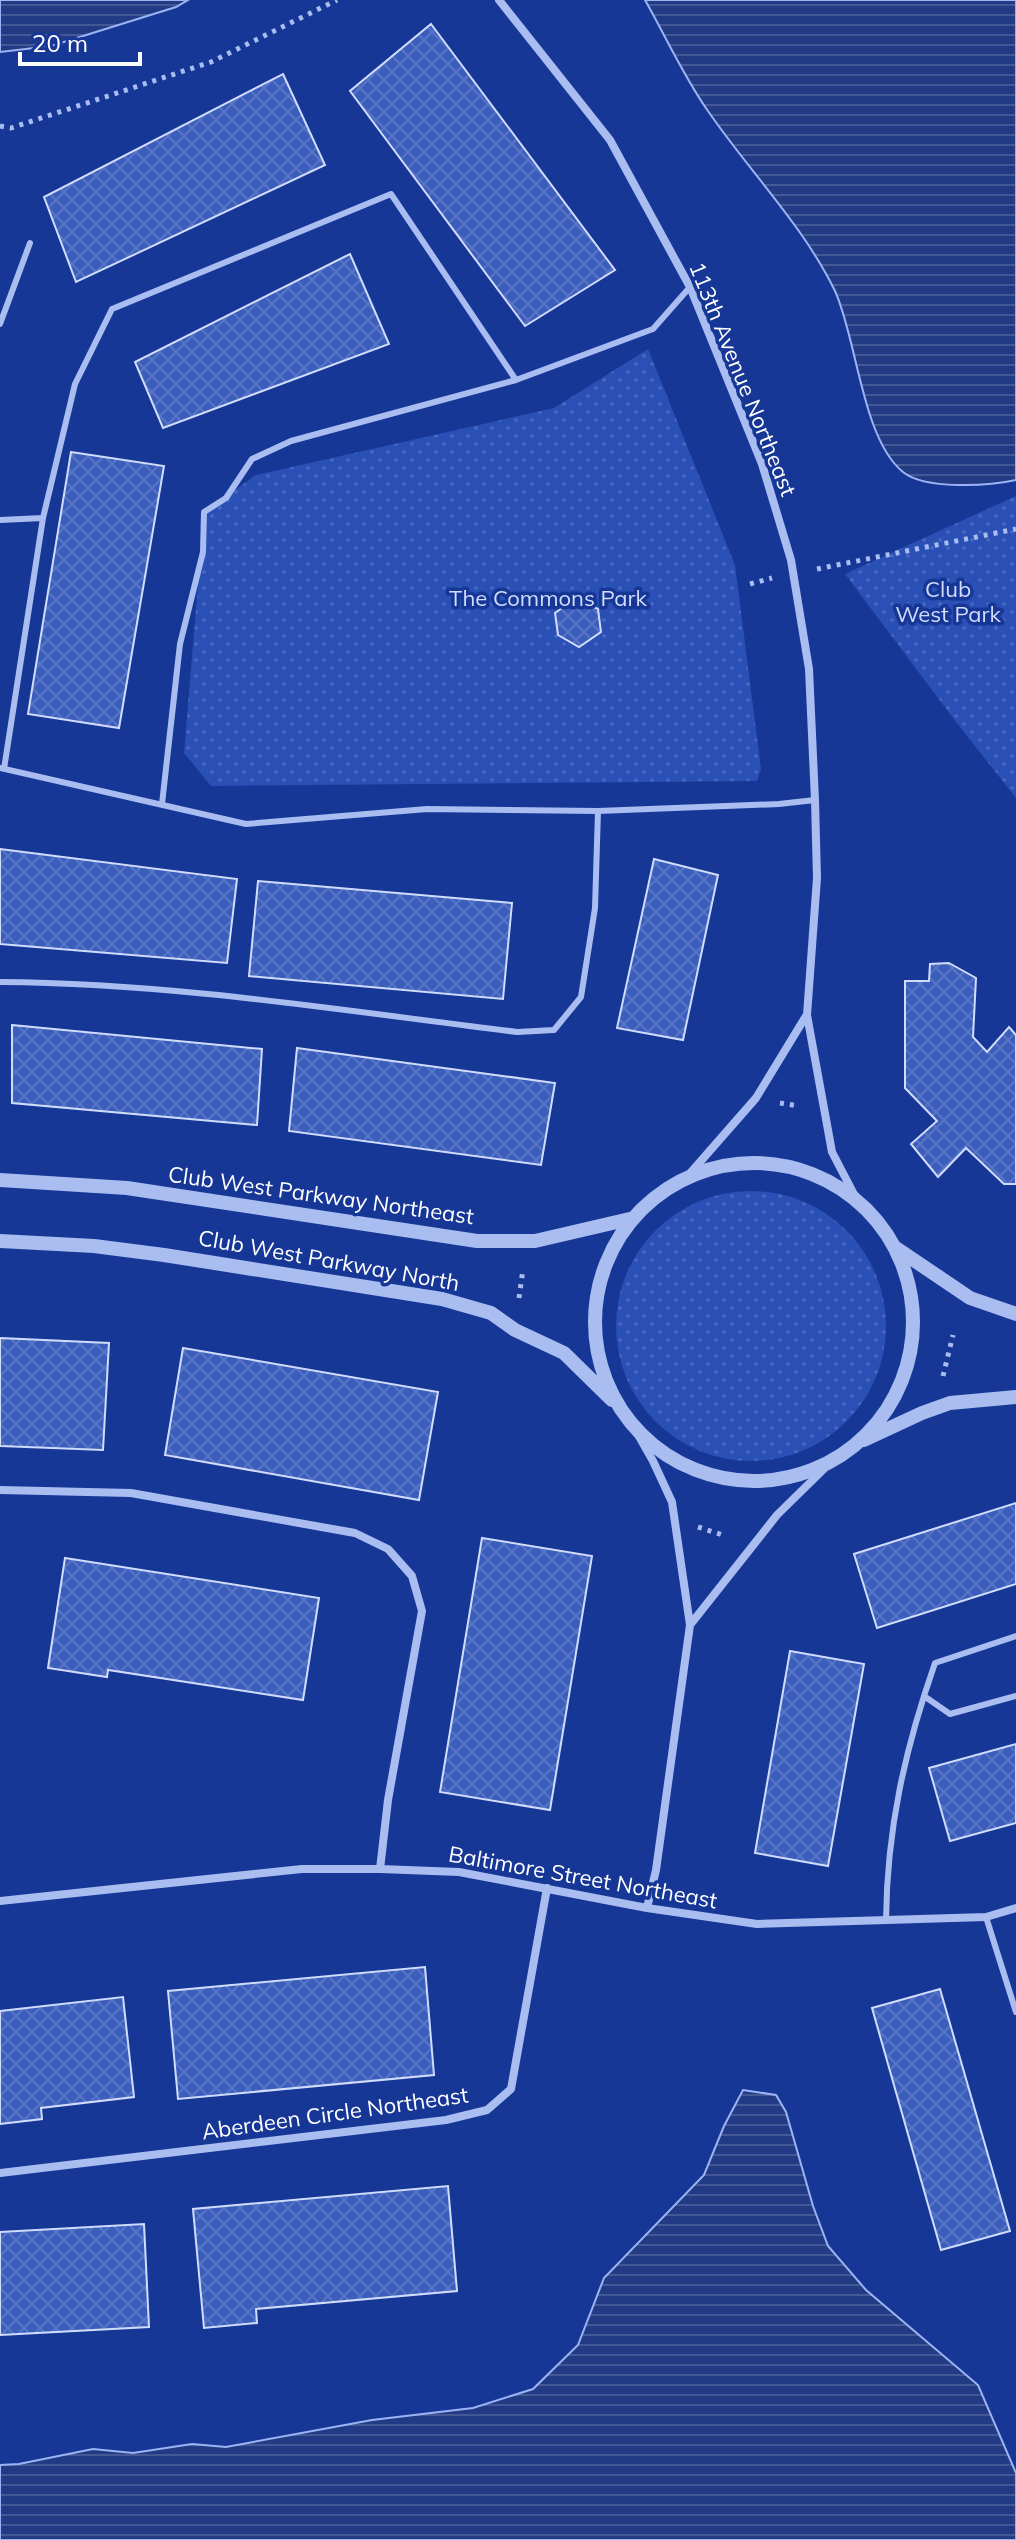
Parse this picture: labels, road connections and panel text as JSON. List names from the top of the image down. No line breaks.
{"streets":{"street":["113th Avenue Northeast","Club West Parkway Northeast","Club West Parkway North","Baltimore Street Northeast","Aberdeen Circle Northeast"]},"crossings":[["Baltimore Street Northeast","Aberdeen Circle Northeast"]],"parks":["Club West Park","The Commons Park"],"scale_bar":"20 m"}
